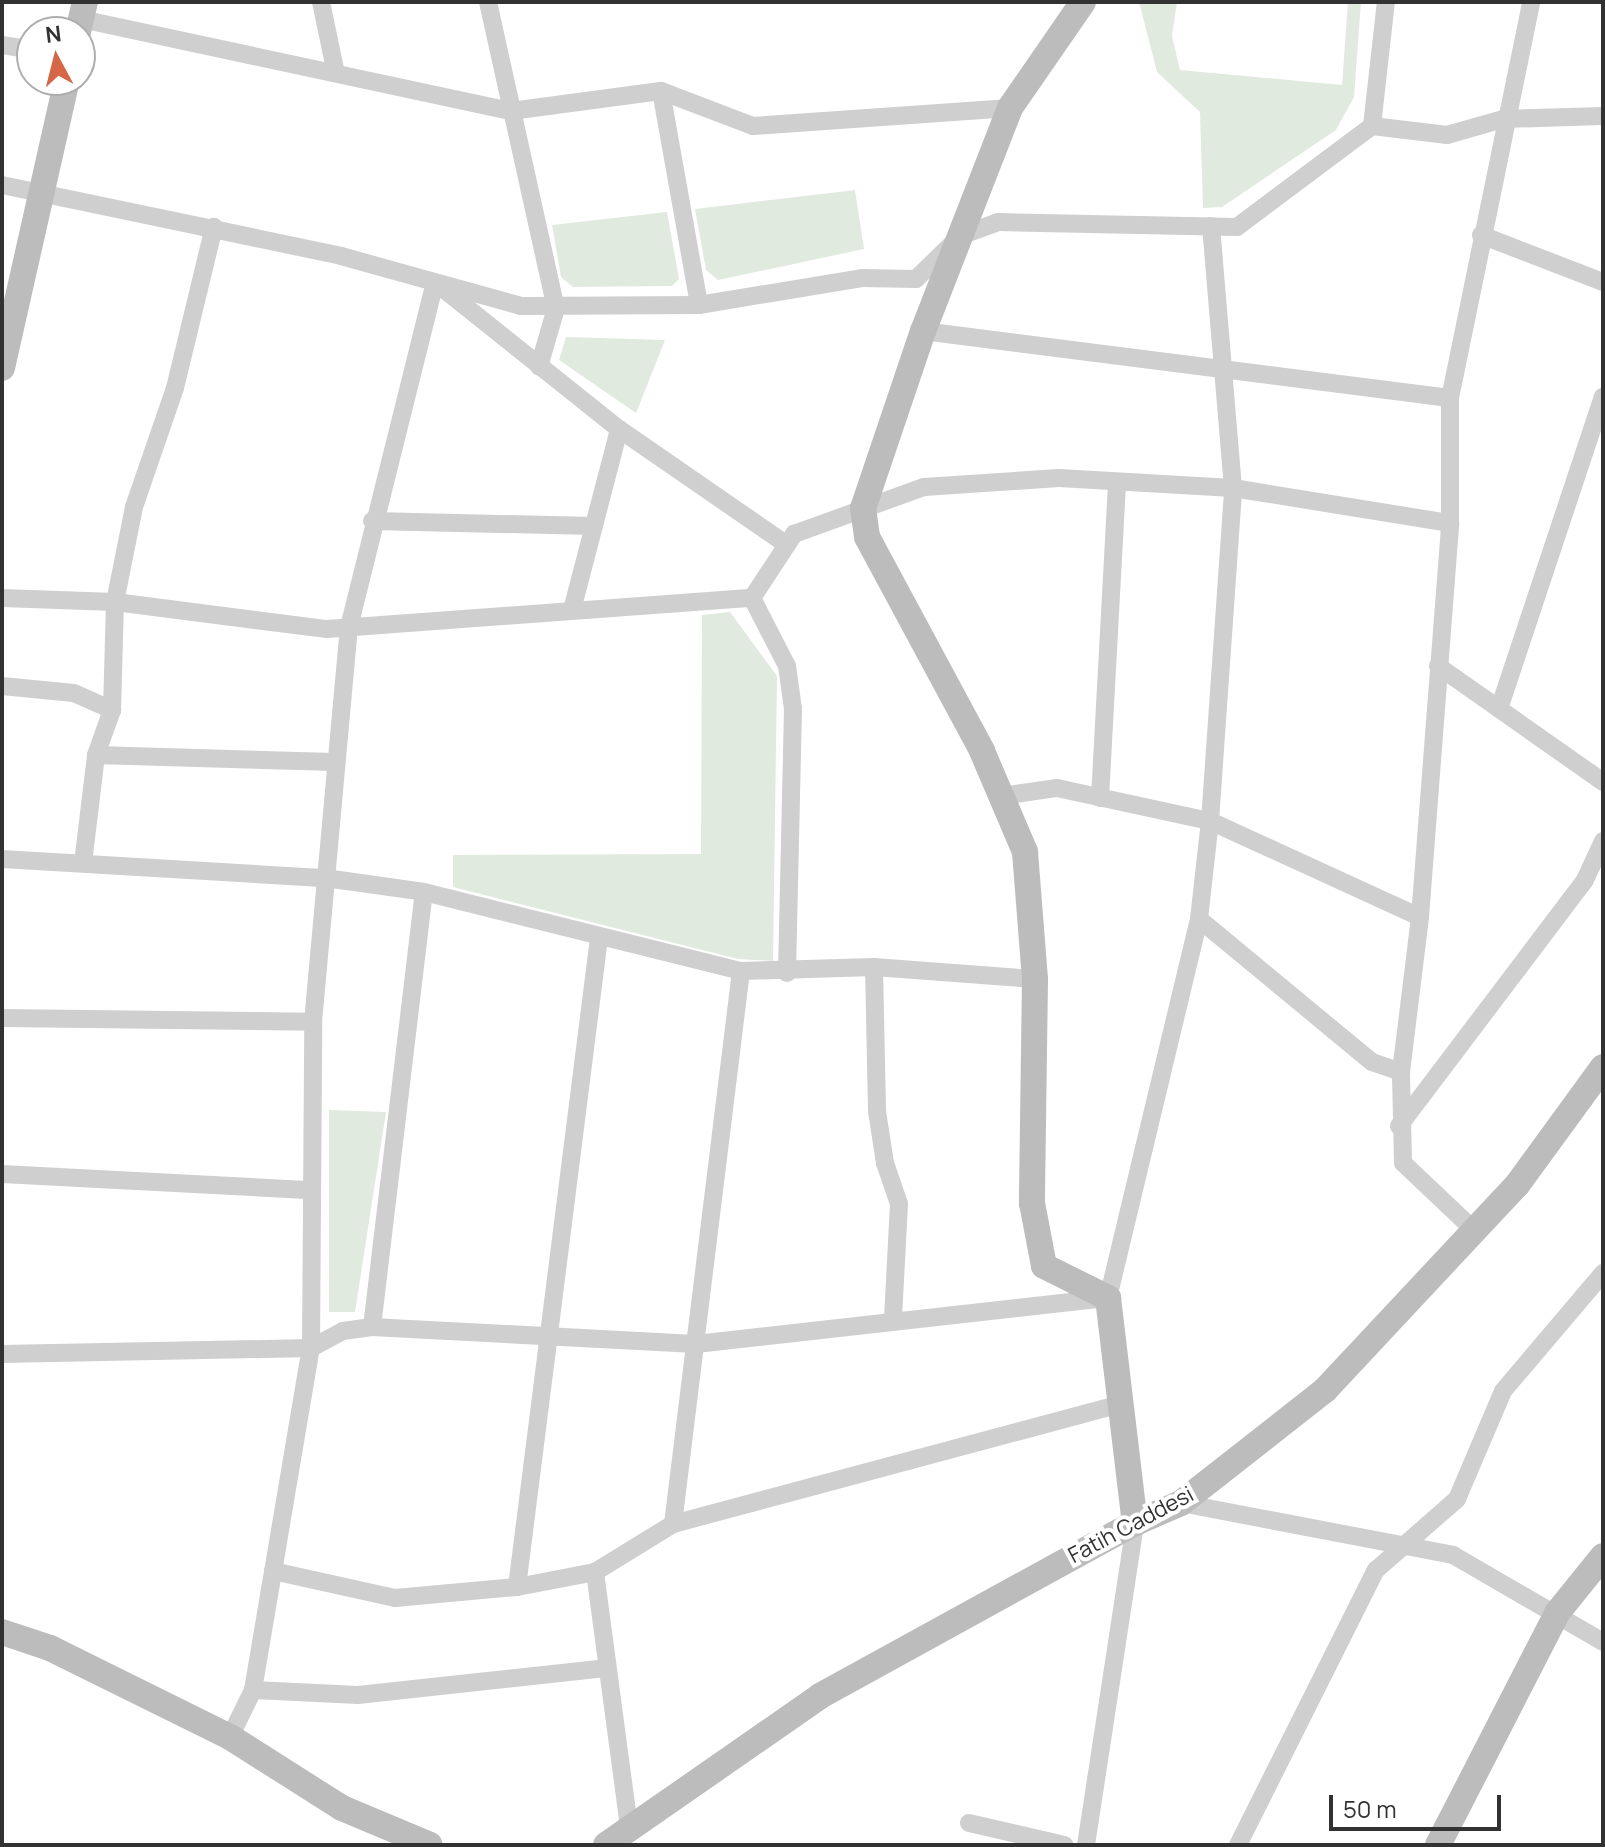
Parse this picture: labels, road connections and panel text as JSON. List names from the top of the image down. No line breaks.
{"streets":{"street":["Fatih Caddesi"]},"scale_bar":"50 m","north":"top"}
